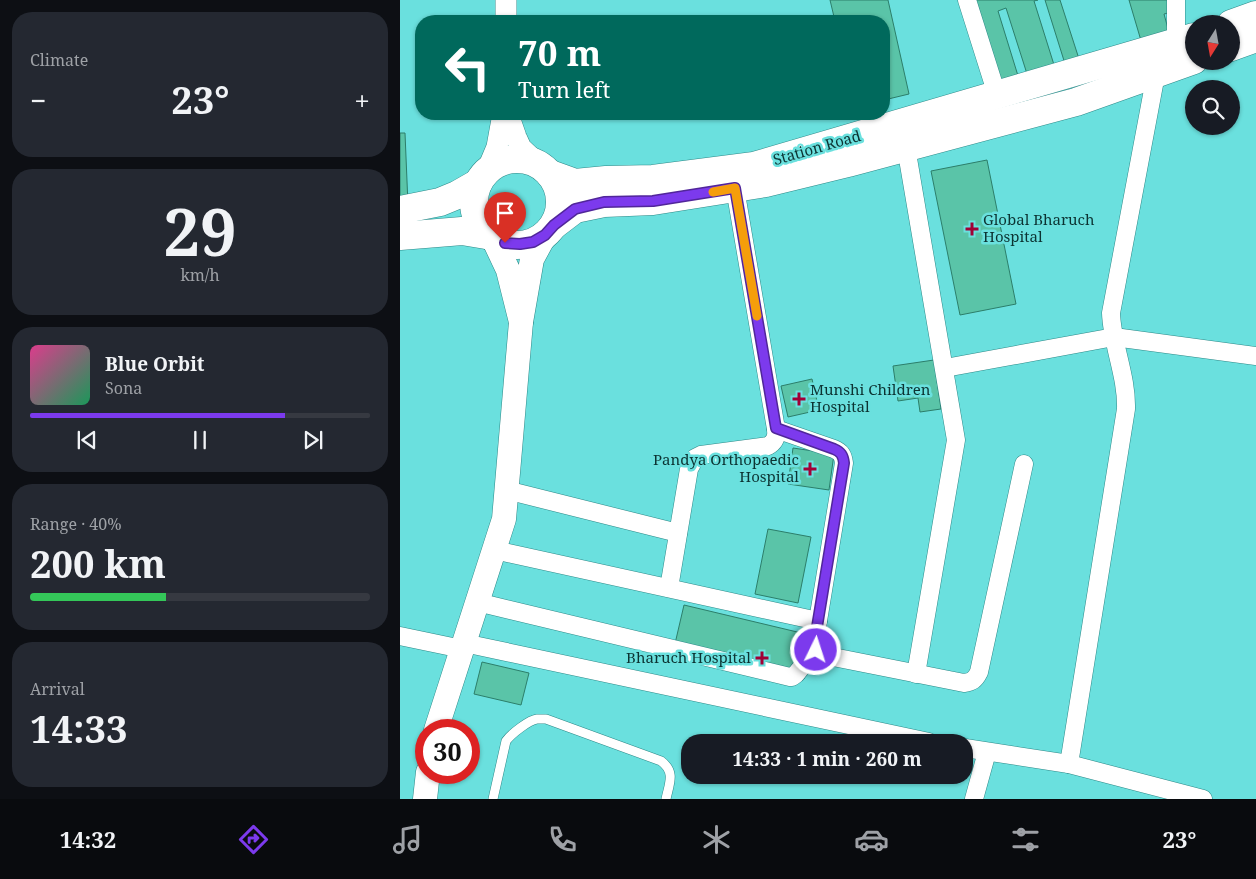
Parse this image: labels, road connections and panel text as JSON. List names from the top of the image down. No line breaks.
{"streets":{"main road":["Station Road"]},"places":{"health":["Global Bharuch Hospital","Munshi Children Hospital","Pandya Orthopaedic Hospital","Bharuch Hospital"]},"north":"bottom","page":{"tile":["Climate",["29","km/h"],["Range · 40%","200 km"],["Arrival","14:33"]],"turn":["70 m","Turn left"],"heat":["−","23°","+"],"song":["Blue Orbit","Sona"],"limit":"30","trip":"14:33 · 1 min · 260 m","tabs":["14:32","23°"]}}
